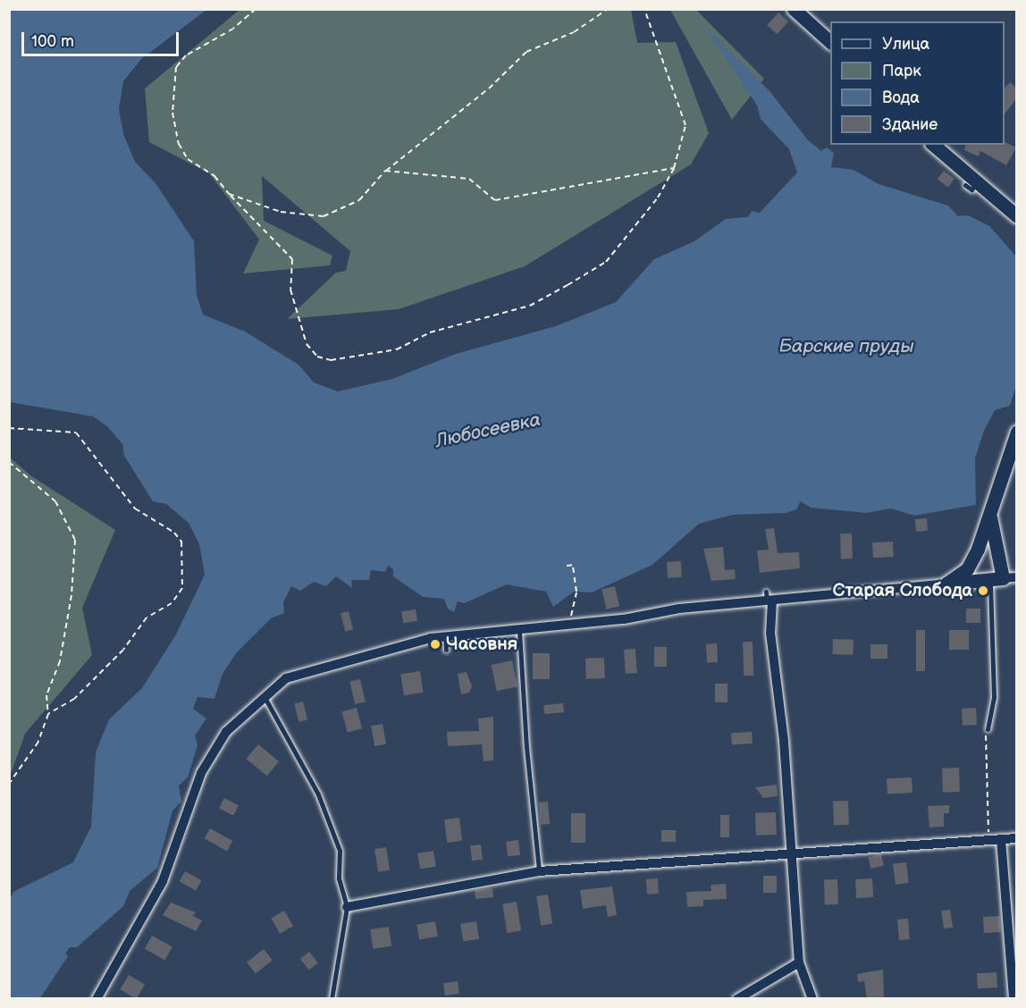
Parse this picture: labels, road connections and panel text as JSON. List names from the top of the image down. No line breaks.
{"water":["Барские пруды","Любосеевка"],"places":["Старая Слобода","Часовня"],"legend":["Улица","Парк","Вода","Здание"],"scale_bar":"100 m"}
